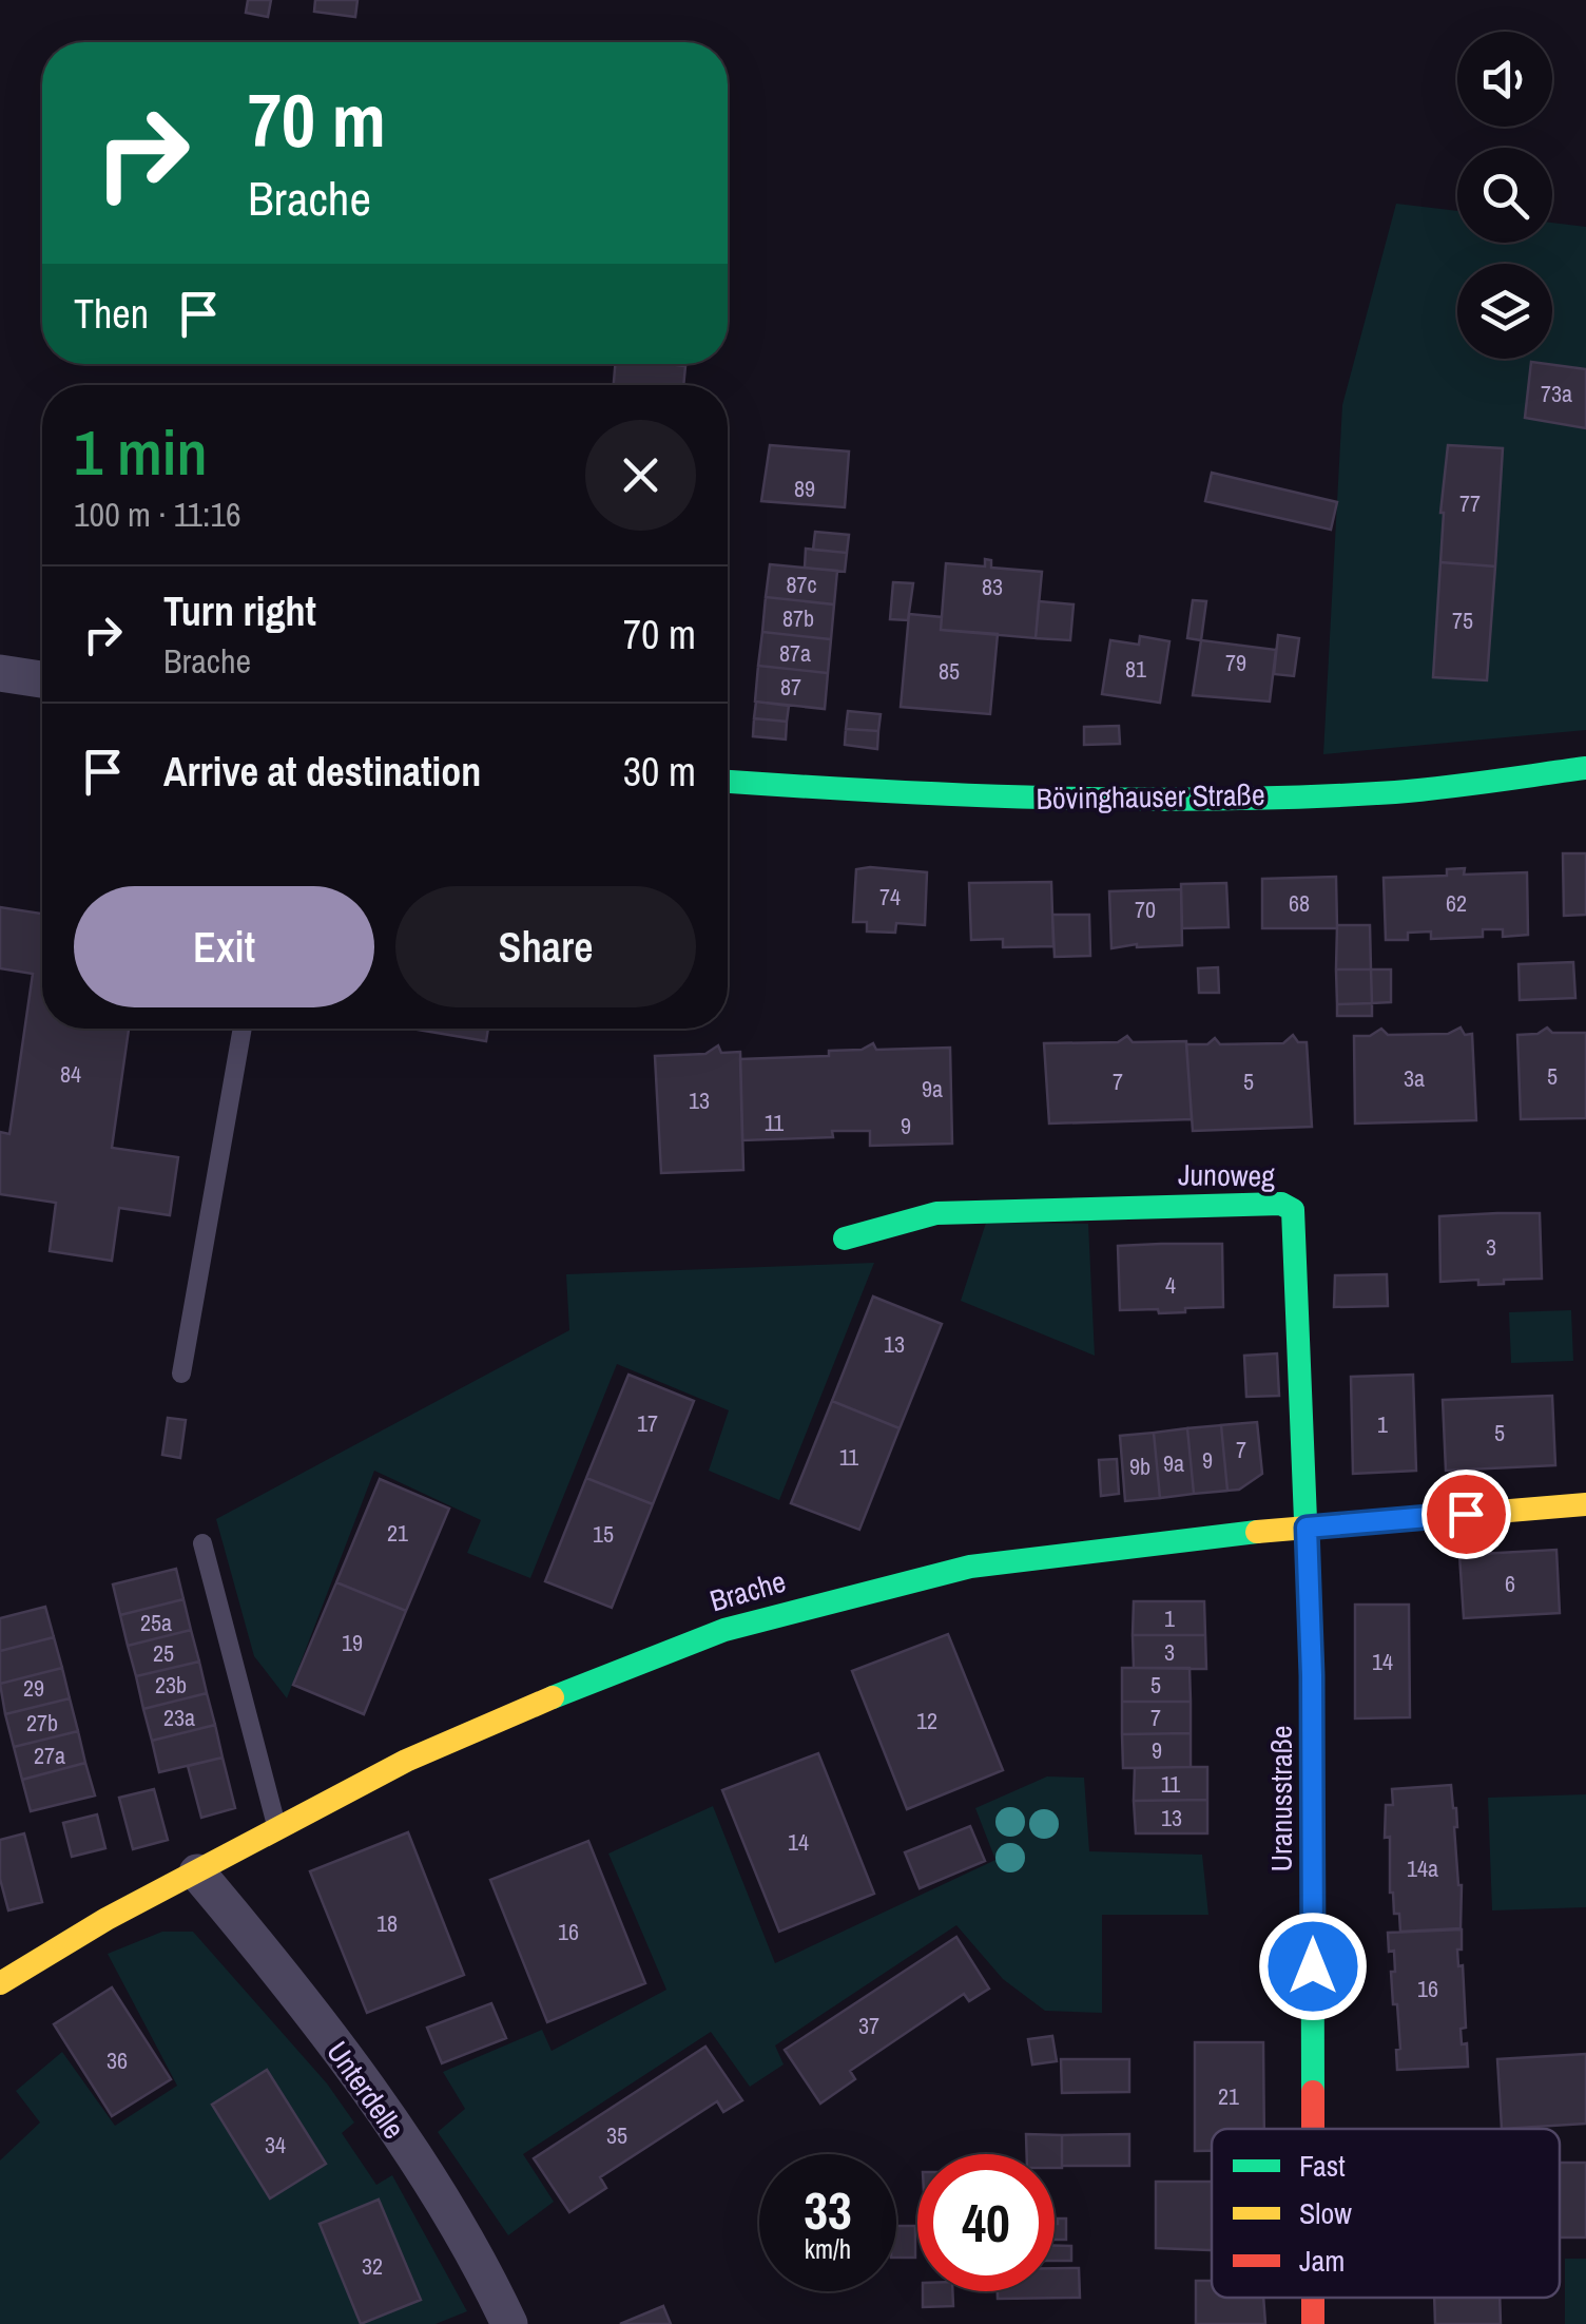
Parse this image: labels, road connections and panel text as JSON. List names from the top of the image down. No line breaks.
{"streets":{"street":["Bövinghauser Straße","Junoweg","Brache","Uranusstraße","Unterdelle"]},"crossings":[["Junoweg","Brache"],["Junoweg","Uranusstraße"],["Brache","Uranusstraße"],["Brache","Unterdelle"]],"house_numbers":["73a","89","77","87c","83","87b","75","87a","79","81","85","87","74","68","62","70","84","5","3a","7","5","9a","13","11","9","3","4","13","17","1","5","7","11","9","9a","9b","21","15","6","1","25a","19","3","25","14","23b","5","29","23a","7","12","27b","9","27a","11","13","14","14a","18","16","16","37","36","21","35","34","32"],"legend":["Fast","Slow","Jam"],"page":{"turn":["70 m","Brache"],"then":"Then","heading":["1 min","100 m · 11:16"],"list":[{"name":"Turn right","note":"Brache","value":"70 m"},{"name":"Arrive at destination","value":"30 m"}],"buttons":["Exit","Share"],"speed":"33 km/h","limit":"40"}}
